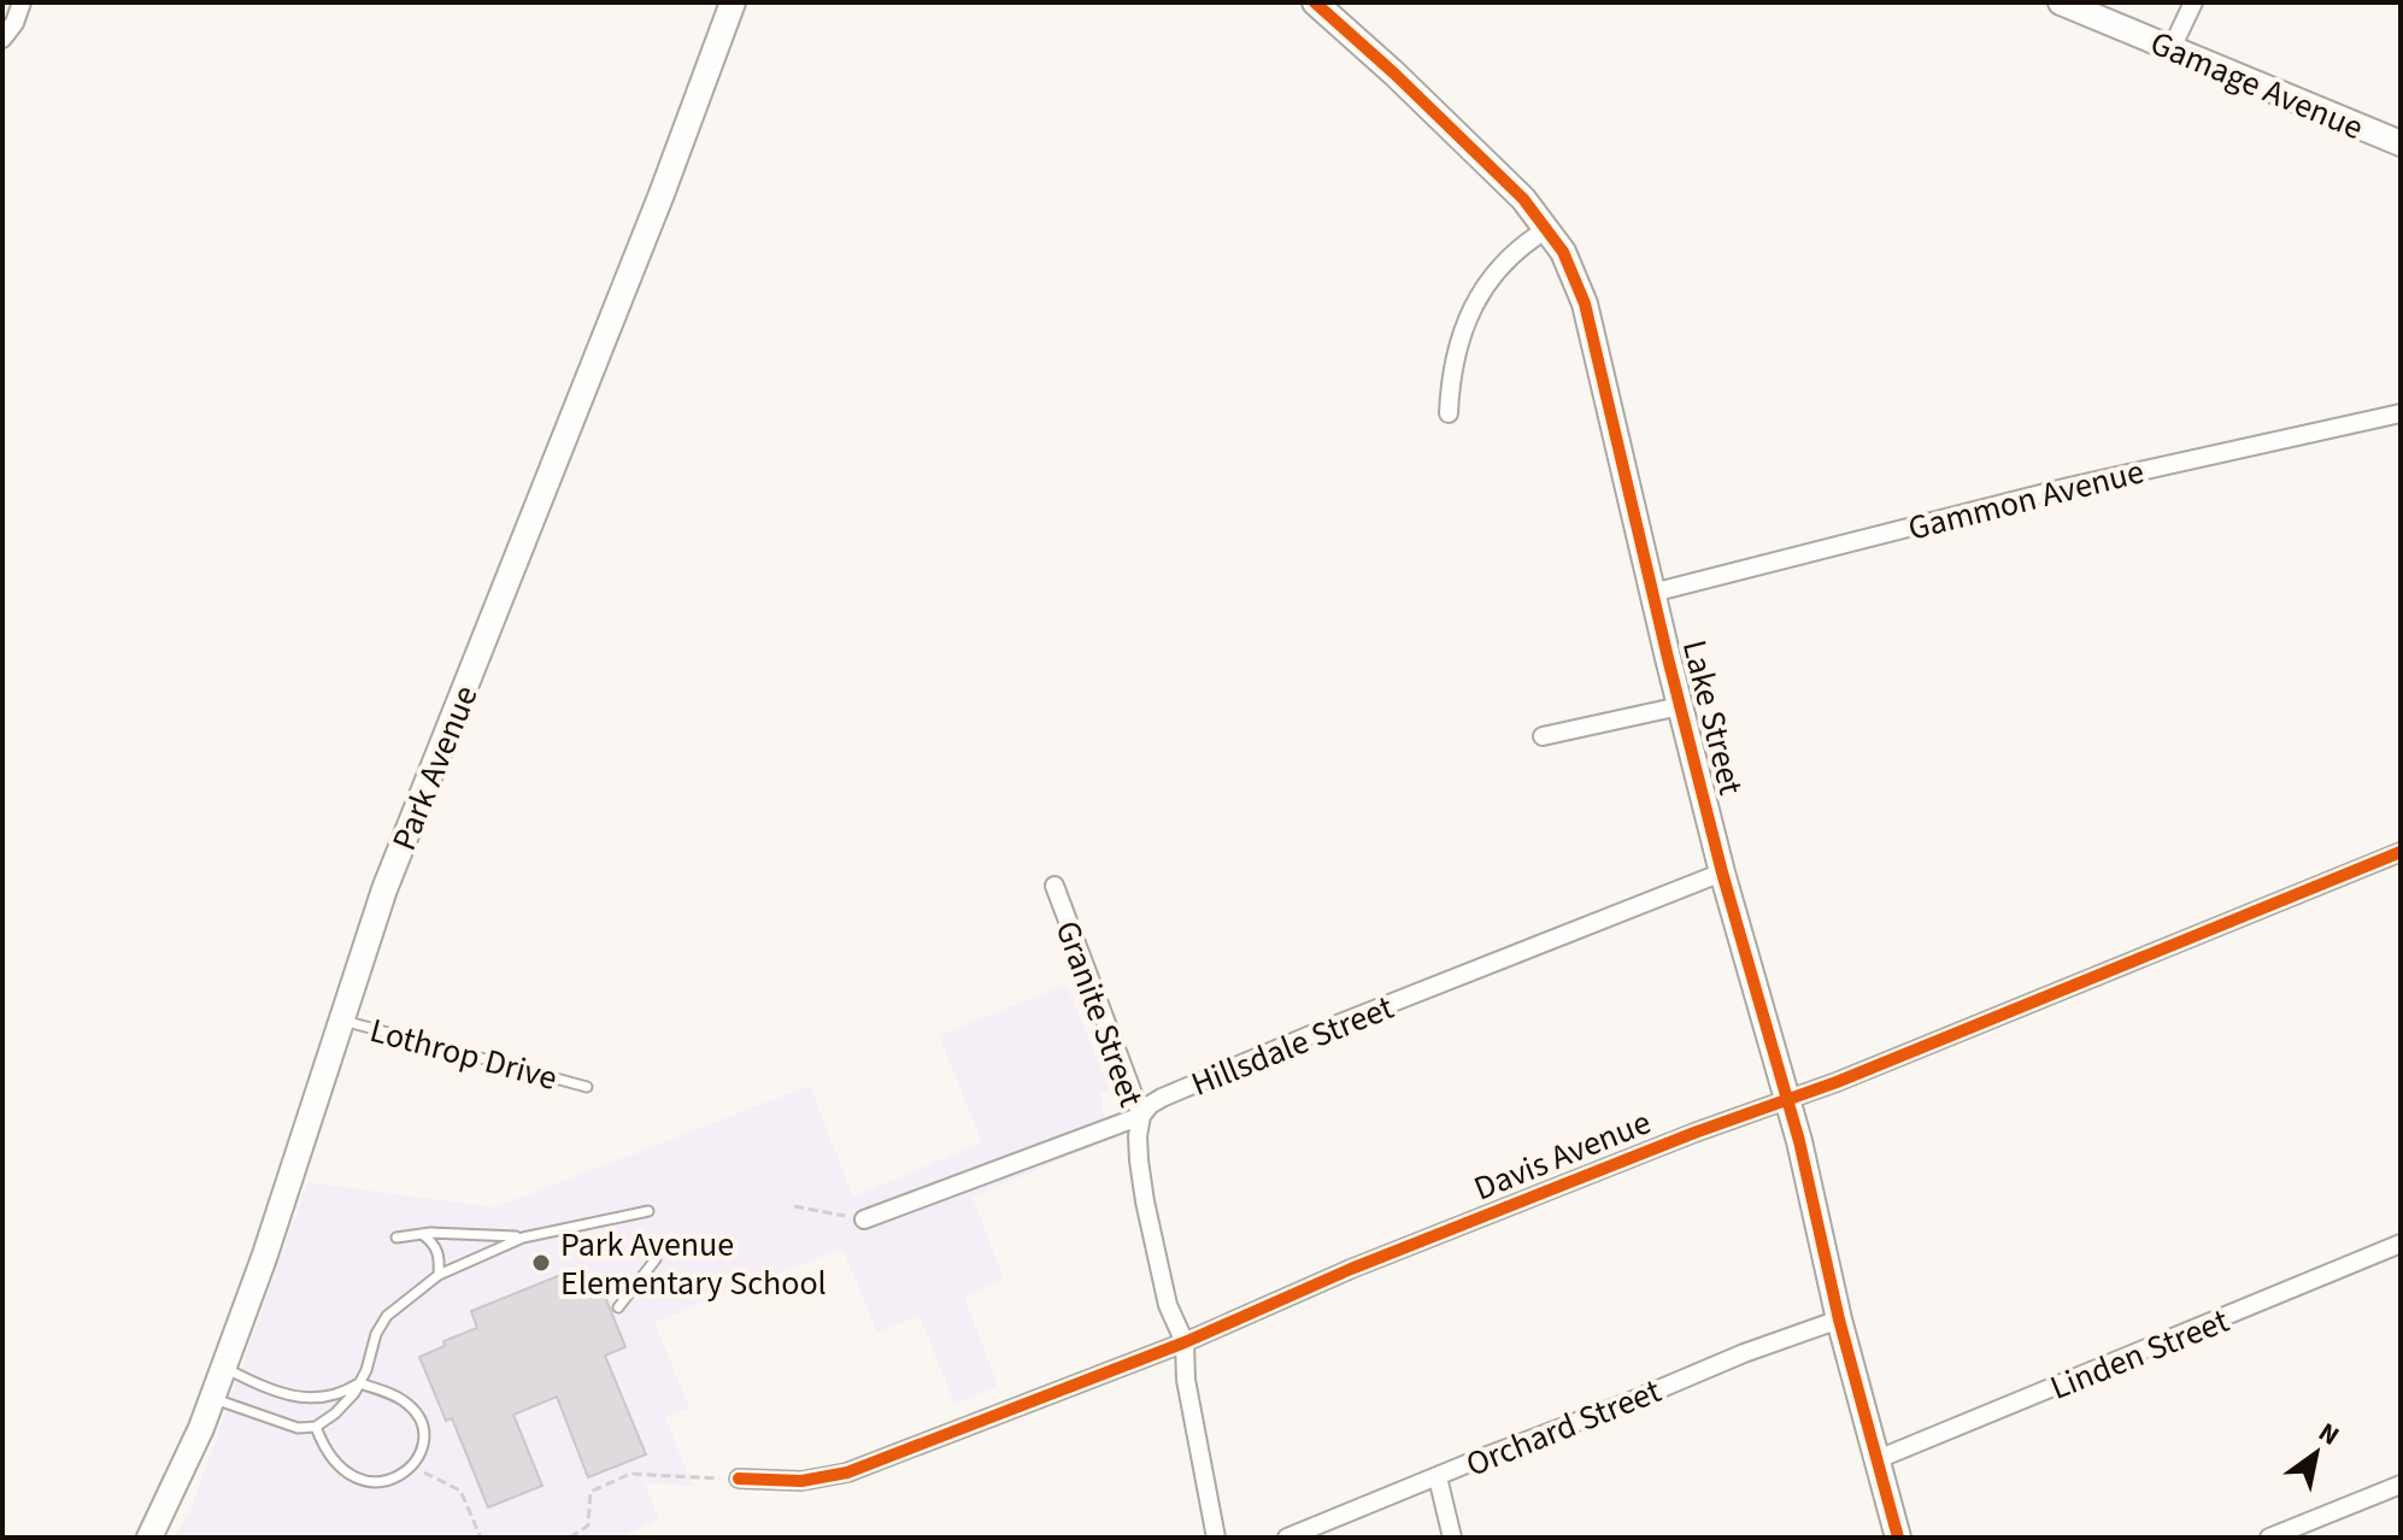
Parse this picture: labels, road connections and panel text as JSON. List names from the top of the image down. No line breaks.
{"streets":{"street":["Gamage Avenue","Gammon Avenue","Lake Street","Park Avenue","Granite Street","Hillsdale Street","Davis Avenue","Linden Street","Orchard Street"],"lane":["Lothrop Drive"]},"crossings":[["Gammon Avenue","Lake Street"],["Lake Street","Hillsdale Street"],["Lake Street","Davis Avenue"],["Lake Street","Linden Street"],["Lake Street","Orchard Street"],["Park Avenue","Lothrop Drive"],["Granite Street","Hillsdale Street"],["Granite Street","Davis Avenue"]],"places":["Park Avenue Elementary School"],"north":"top right"}
